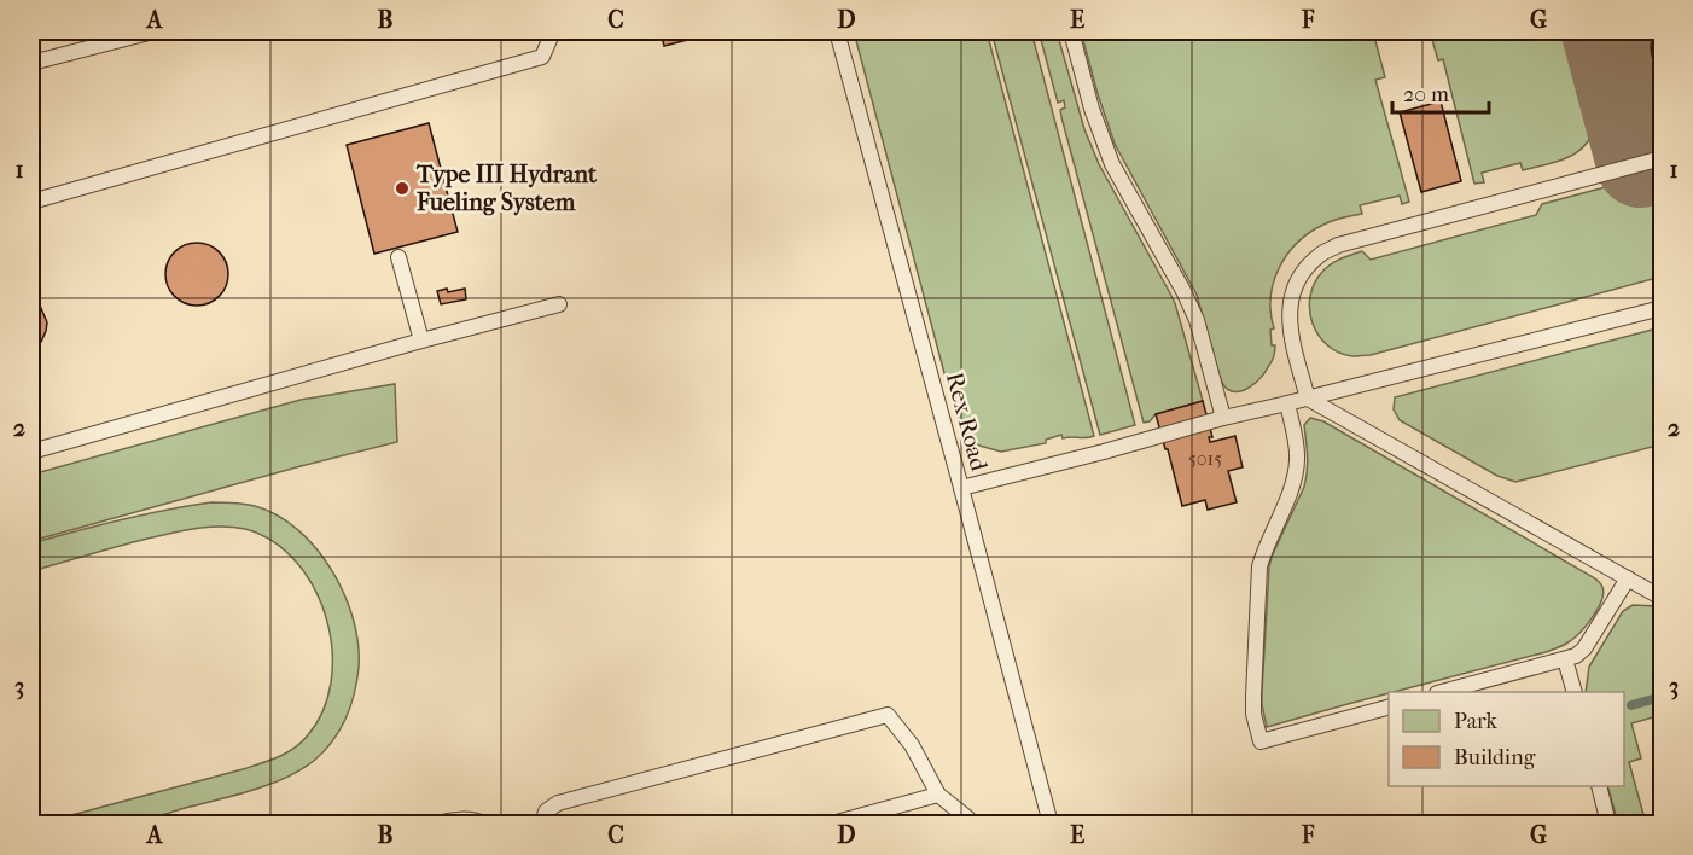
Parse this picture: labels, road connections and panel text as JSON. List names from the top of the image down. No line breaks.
{"streets":{"lane":["Rex Road"]},"places":["Type III Hydrant Fueling System"],"house_numbers":["5015"],"legend":["Park","Building"],"scale_bar":"20 m","grid":{"columns":["A","B","C","D","E","F","G"],"rows":["1","2","3"]}}
